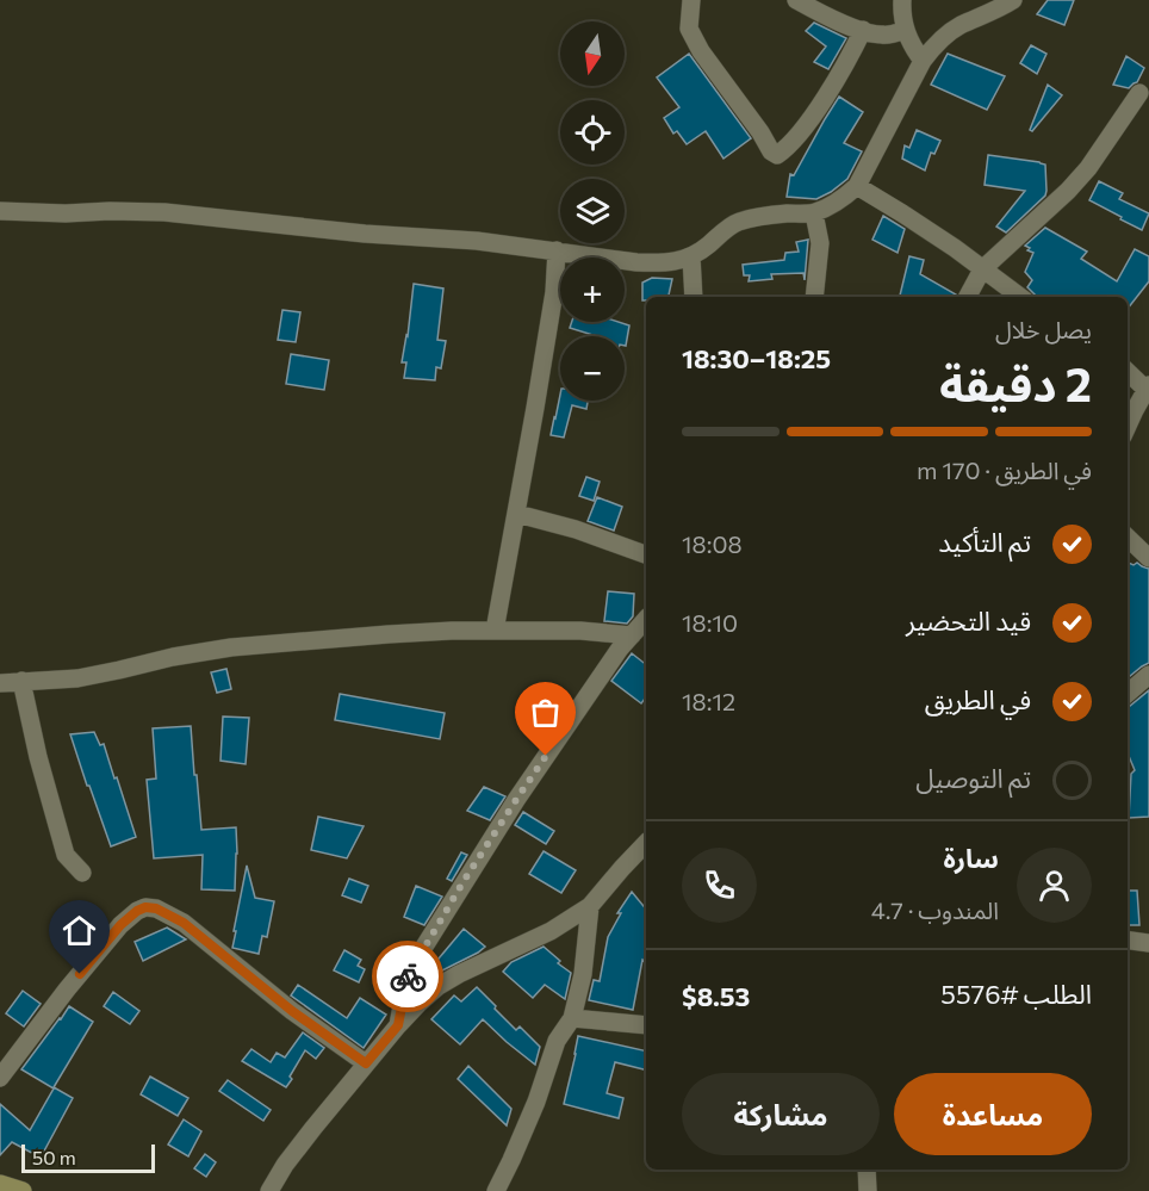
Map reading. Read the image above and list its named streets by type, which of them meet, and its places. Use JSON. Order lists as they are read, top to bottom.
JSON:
{
  "scale_bar": "50 m",
  "north": "bottom",
  "page": {
    "map_buttons": ["+", "−"],
    "heading": ["2 دقيقة", "يصل خلال", "18:25–18:30"],
    "panel": [
      "سارة",
      "المندوب · 4.7",
      "الطلب #5576",
      "$8.53"
    ],
    "bar": "في الطريق · 170 m",
    "list": [
      ["تم التأكيد", "18:08"],
      ["قيد التحضير", "18:10"],
      ["في الطريق", "18:12"],
      "تم التوصيل"
    ],
    "buttons": ["مساعدة", "مشاركة"],
    "scale": "50 m"
  }
}
